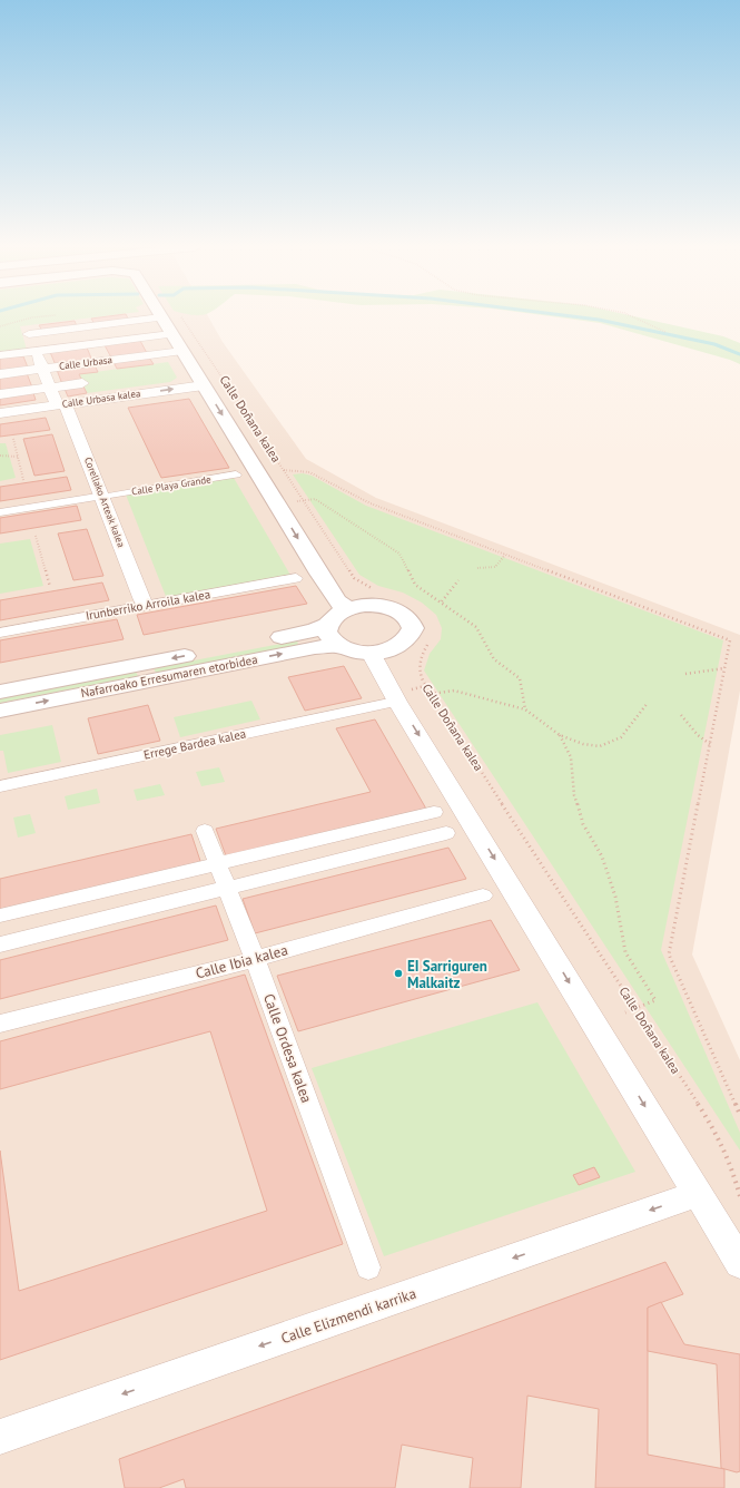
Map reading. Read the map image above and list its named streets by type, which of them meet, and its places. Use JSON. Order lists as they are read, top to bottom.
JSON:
{
  "streets": {
    "street": [
      "Calle Urbasa",
      "Calle Urbasa kalea",
      "Calle Doñana kalea",
      "Calle Playa Grande",
      "Corellako Arteak kalea",
      "Irunberriko Arroila kalea",
      "Nafarroako Erresumaren etorbidea",
      "Errege Bardea kalea",
      "Calle Ibia kalea",
      "Calle Ordesa kalea",
      "Calle Elizmendi karrika"
    ]
  },
  "crossings": [
    ["Calle Urbasa", "Calle Urbasa kalea"],
    ["Calle Urbasa", "Calle Doñana kalea"],
    ["Calle Urbasa", "Corellako Arteak kalea"],
    ["Calle Urbasa kalea", "Calle Doñana kalea"],
    ["Calle Urbasa kalea", "Corellako Arteak kalea"],
    ["Calle Doñana kalea", "Nafarroako Erresumaren etorbidea"],
    ["Calle Ibia kalea", "Calle Ordesa kalea"]
  ],
  "one_way": ["Calle Urbasa kalea", "Calle Elizmendi karrika"],
  "places": ["EI Sarriguren Malkaitz"]
}
